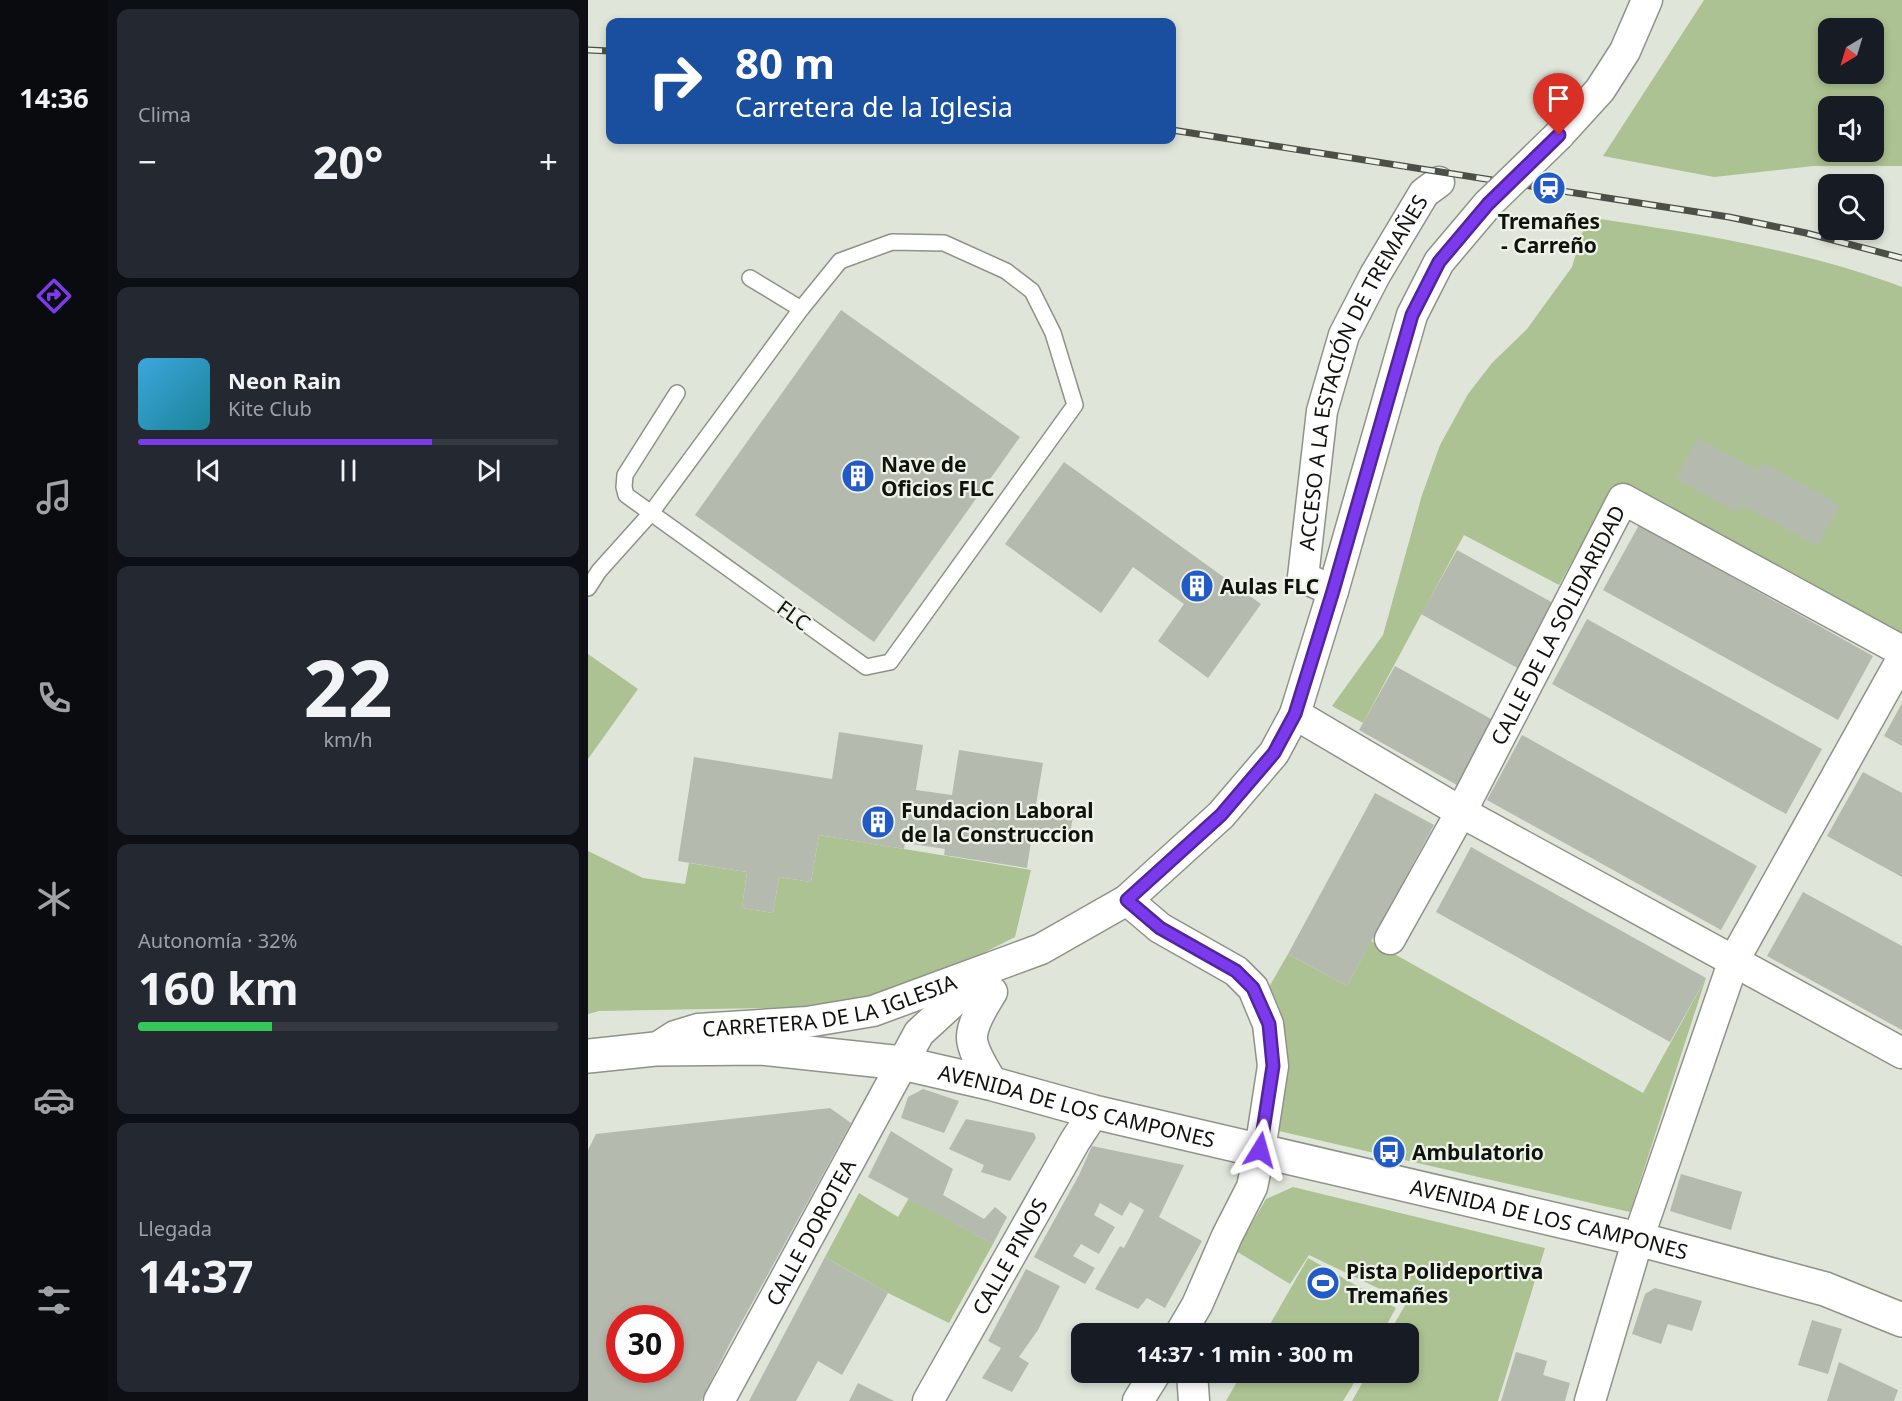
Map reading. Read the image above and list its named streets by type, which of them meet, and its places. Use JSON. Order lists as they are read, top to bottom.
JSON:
{
  "streets": {
    "street": [
      "ACCESO A LA ESTACIÓN DE TREMAÑES",
      "CALLE DE LA SOLIDARIDAD",
      "CARRETERA DE LA IGLESIA",
      "AVENIDA DE LOS CAMPONES",
      "CALLE DOROTEA",
      "CALLE PINOS"
    ],
    "lane": ["FLC"]
  },
  "crossings": [
    ["ACCESO A LA ESTACIÓN DE TREMAÑES", "CARRETERA DE LA IGLESIA"],
    ["CARRETERA DE LA IGLESIA", "AVENIDA DE LOS CAMPONES"],
    ["CARRETERA DE LA IGLESIA", "CALLE DOROTEA"],
    ["AVENIDA DE LOS CAMPONES", "CALLE DOROTEA"],
    ["AVENIDA DE LOS CAMPONES", "CALLE PINOS"]
  ],
  "places": {
    "station": ["Tremañes - Carreño"],
    "building": ["Nave de Oficios FLC", "Aulas FLC", "Fundacion Laboral de la Construccion"],
    "bus stop": ["Ambulatorio"],
    "sports": ["Pista Polideportiva Tremañes"]
  },
  "north": "bottom left",
  "page": {
    "tabs": "14:36",
    "tile": [
      "Clima",
      ["22", "km/h"],
      ["Autonomía · 32%", "160 km"],
      ["Llegada", "14:37"]
    ],
    "turn": ["80 m", "Carretera de la Iglesia"],
    "heat": ["−", "20°", "+"],
    "song": ["Neon Rain", "Kite Club"],
    "limit": "30",
    "trip": "14:37 · 1 min · 300 m"
  }
}
